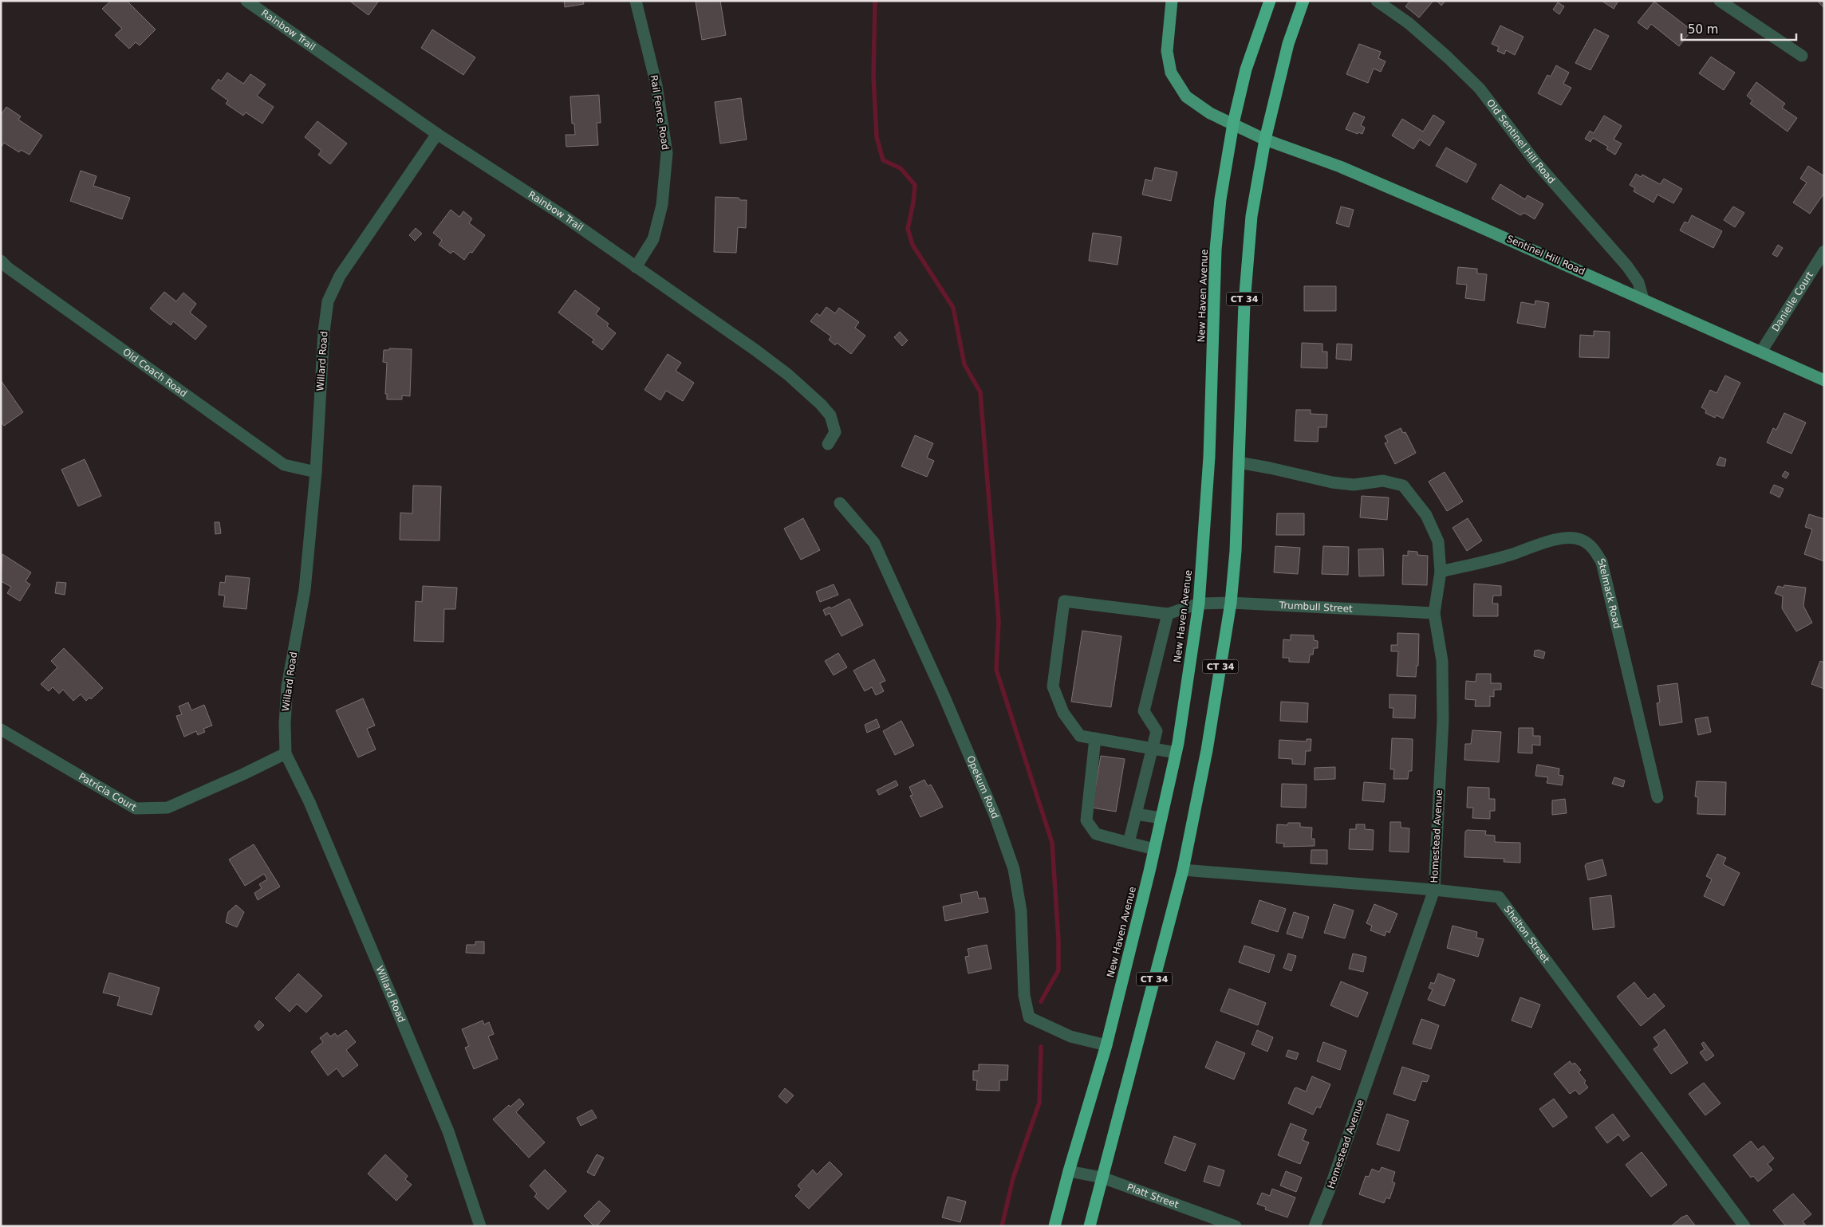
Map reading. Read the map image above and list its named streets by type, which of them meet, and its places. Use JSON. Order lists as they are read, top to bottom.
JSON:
{
  "streets": {
    "highway": ["New Haven Avenue", "CT 34"],
    "main road": ["Sentinel Hill Road"],
    "street": [
      "Rainbow Trail",
      "Rail Fence Road",
      "Old Sentinel Hill Road",
      "Danielle Court",
      "Willard Road",
      "Old Coach Road",
      "Stelmack Road",
      "Trumbull Street",
      "Opekum Road",
      "Patricia Court",
      "Homestead Avenue",
      "Shelton Street",
      "Platt Street"
    ]
  },
  "crossings": [
    ["Rainbow Trail", "Rail Fence Road"],
    ["Rainbow Trail", "Willard Road"],
    ["Old Sentinel Hill Road", "Sentinel Hill Road"],
    ["Sentinel Hill Road", "New Haven Avenue"],
    ["Sentinel Hill Road", "CT 34"],
    ["Sentinel Hill Road", "Danielle Court"],
    ["New Haven Avenue", "Trumbull Street"],
    ["New Haven Avenue", "Opekum Road"],
    ["New Haven Avenue", "Platt Street"],
    ["CT 34", "Trumbull Street"],
    ["CT 34", "Homestead Avenue"],
    ["CT 34", "Shelton Street"],
    ["CT 34", "Platt Street"],
    ["Willard Road", "Old Coach Road"],
    ["Willard Road", "Patricia Court"],
    ["Stelmack Road", "Homestead Avenue"],
    ["Trumbull Street", "Homestead Avenue"],
    ["Homestead Avenue", "Shelton Street"]
  ],
  "scale_bar": "50 m"
}
